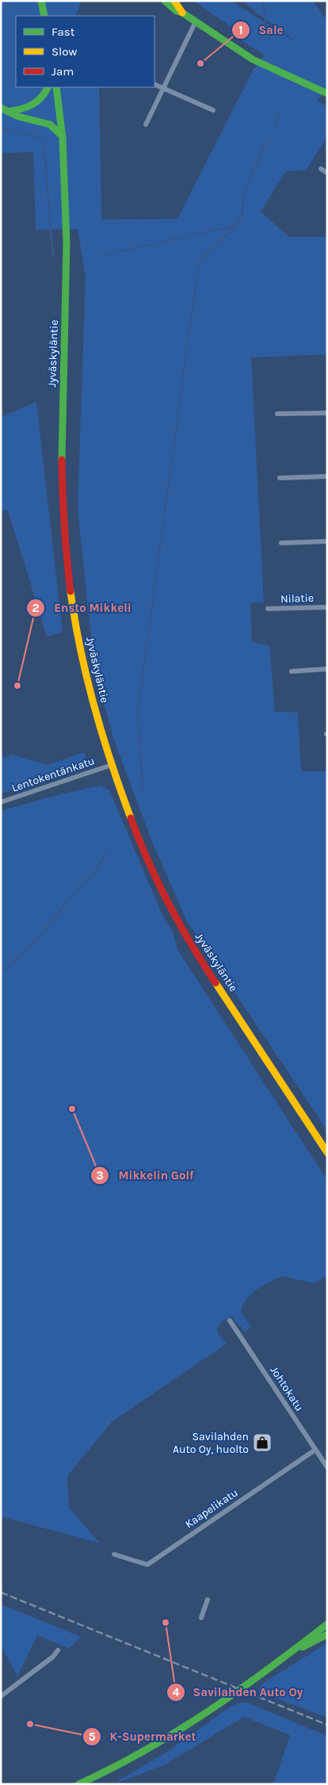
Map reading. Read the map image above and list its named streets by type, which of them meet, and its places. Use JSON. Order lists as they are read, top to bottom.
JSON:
{
  "streets": {
    "main road": ["Jyväskyläntie"],
    "street": [
      "Nilatie",
      "Lentokentänkatu",
      "Johtokatu",
      "Kaapelikatu"
    ]
  },
  "crossings": [
    ["Jyväskyläntie", "Lentokentänkatu"],
    ["Johtokatu", "Kaapelikatu"]
  ],
  "places": {
    "other": [
      "Sale",
      "Ensto Mikkeli",
      "Mikkelin Golf",
      "Savilahden Auto Oy",
      "K-Supermarket"
    ],
    "shop": ["Savilahden Auto Oy, huolto"]
  },
  "legend": ["Fast", "Slow", "Jam"]
}
